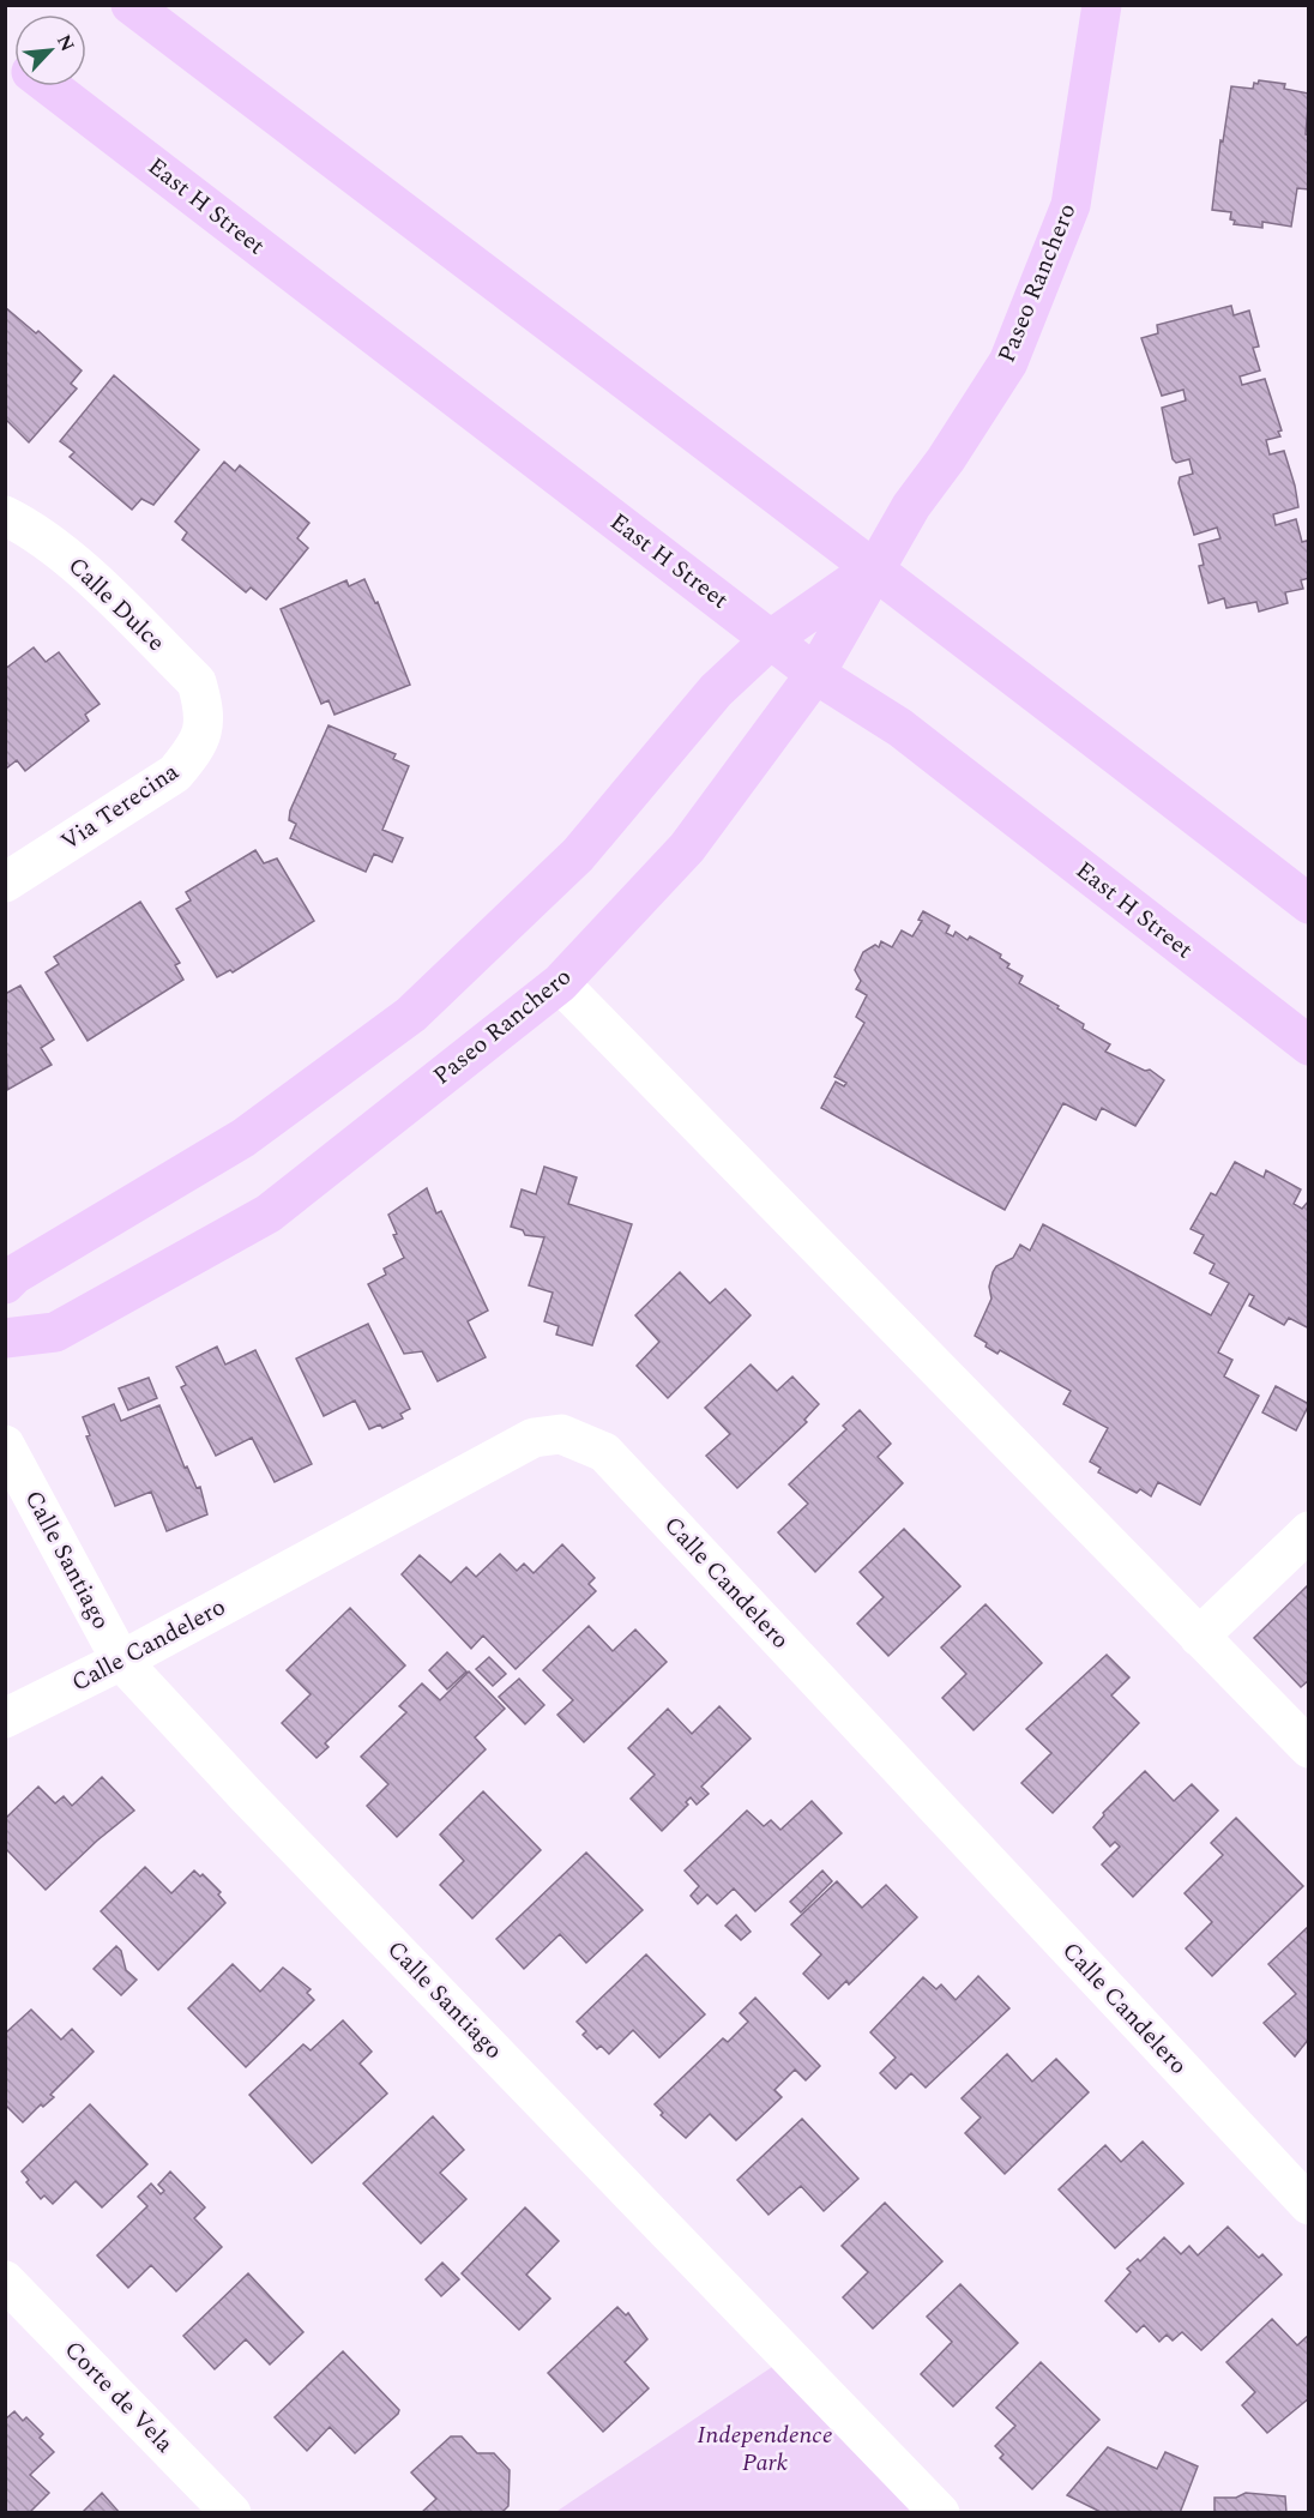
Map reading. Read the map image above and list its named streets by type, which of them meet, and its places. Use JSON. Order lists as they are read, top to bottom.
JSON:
{
  "streets": {
    "main road": ["East H Street", "Paseo Ranchero"],
    "street": [
      "Calle Dulce",
      "Via Terecina",
      "Calle Santiago",
      "Calle Candelero",
      "Corte de Vela"
    ]
  },
  "crossings": [
    ["East H Street", "Paseo Ranchero"],
    ["Calle Dulce", "Via Terecina"],
    ["Calle Santiago", "Calle Candelero"]
  ],
  "parks": ["Independence Park"],
  "north": "top right"
}
